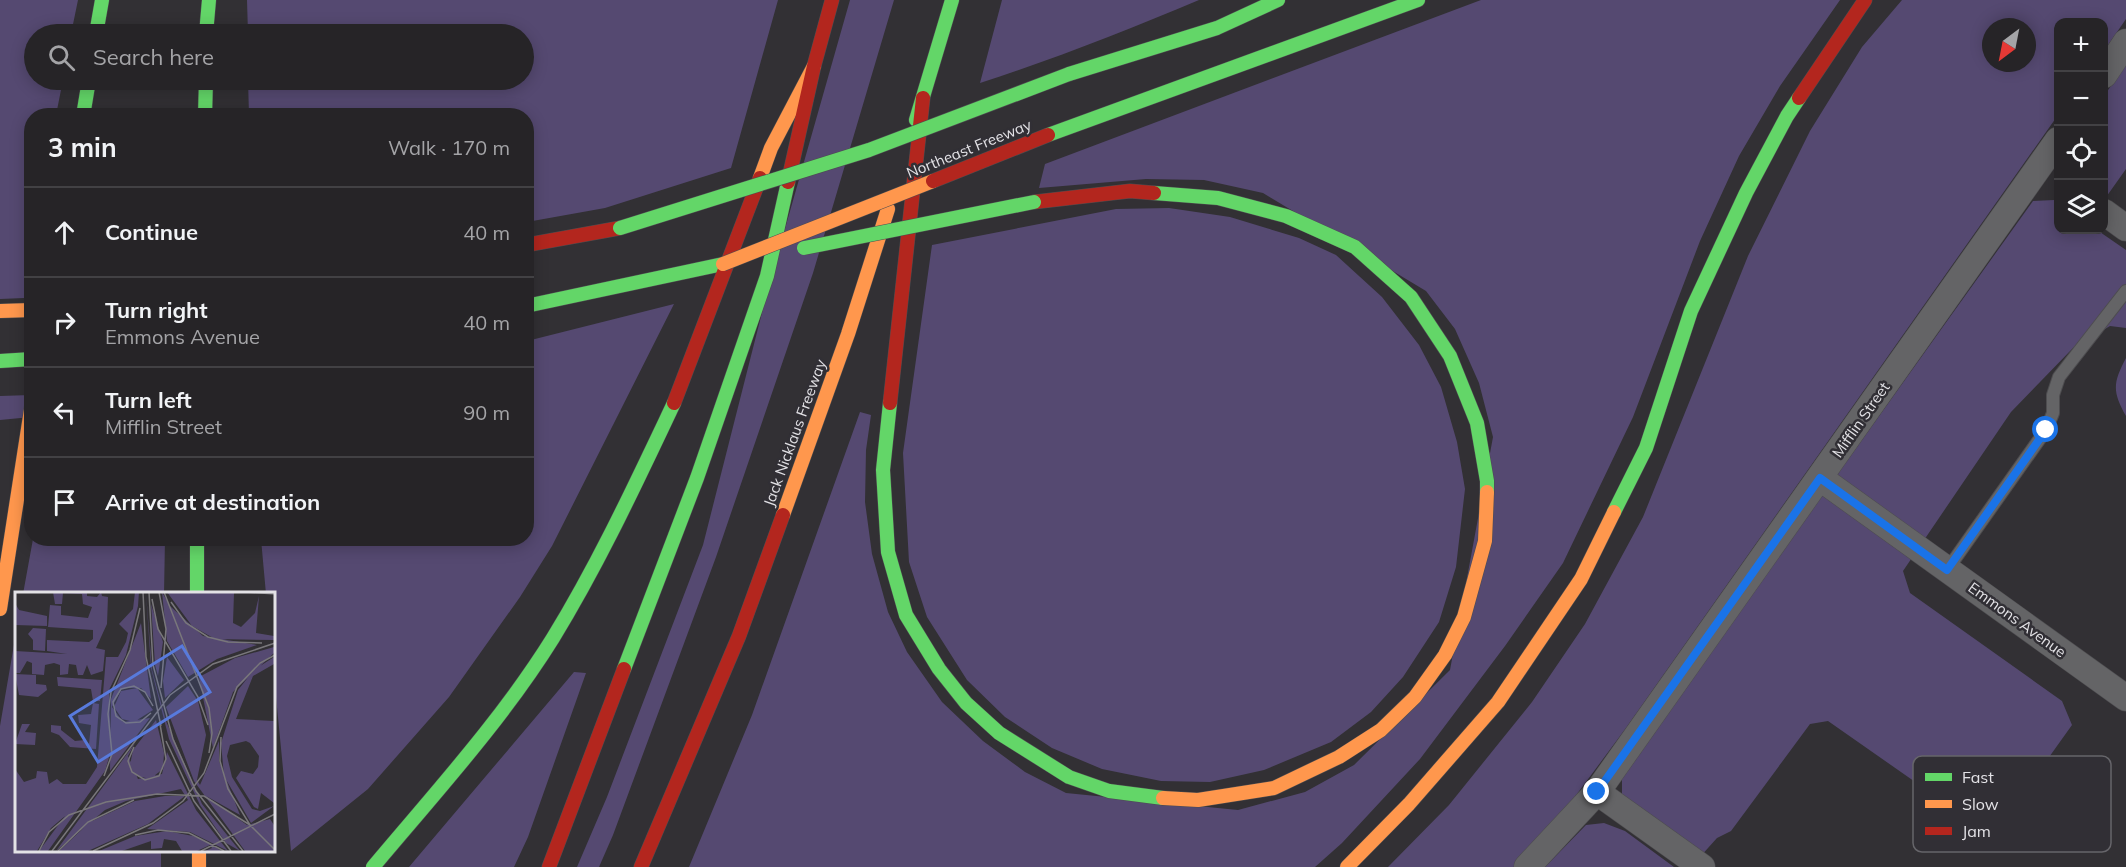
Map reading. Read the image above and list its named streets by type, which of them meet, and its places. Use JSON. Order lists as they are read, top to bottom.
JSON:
{
  "streets": {
    "highway": ["Northeast Freeway", "Jack Nicklaus Freeway"],
    "street": ["Mifflin Street", "Emmons Avenue"]
  },
  "crossings": [
    ["Mifflin Street", "Emmons Avenue"]
  ],
  "legend": ["Fast", "Slow", "Jam"],
  "north": "bottom left",
  "page": {
    "map_buttons": ["+", "−"],
    "search": "Search here",
    "heading": ["3 min", "Walk · 170 m"],
    "list": [
      ["Continue", "40 m"],
      ["Turn right", "Emmons Avenue", "40 m"],
      ["Turn left", "Mifflin Street", "90 m"],
      "Arrive at destination"
    ]
  }
}
